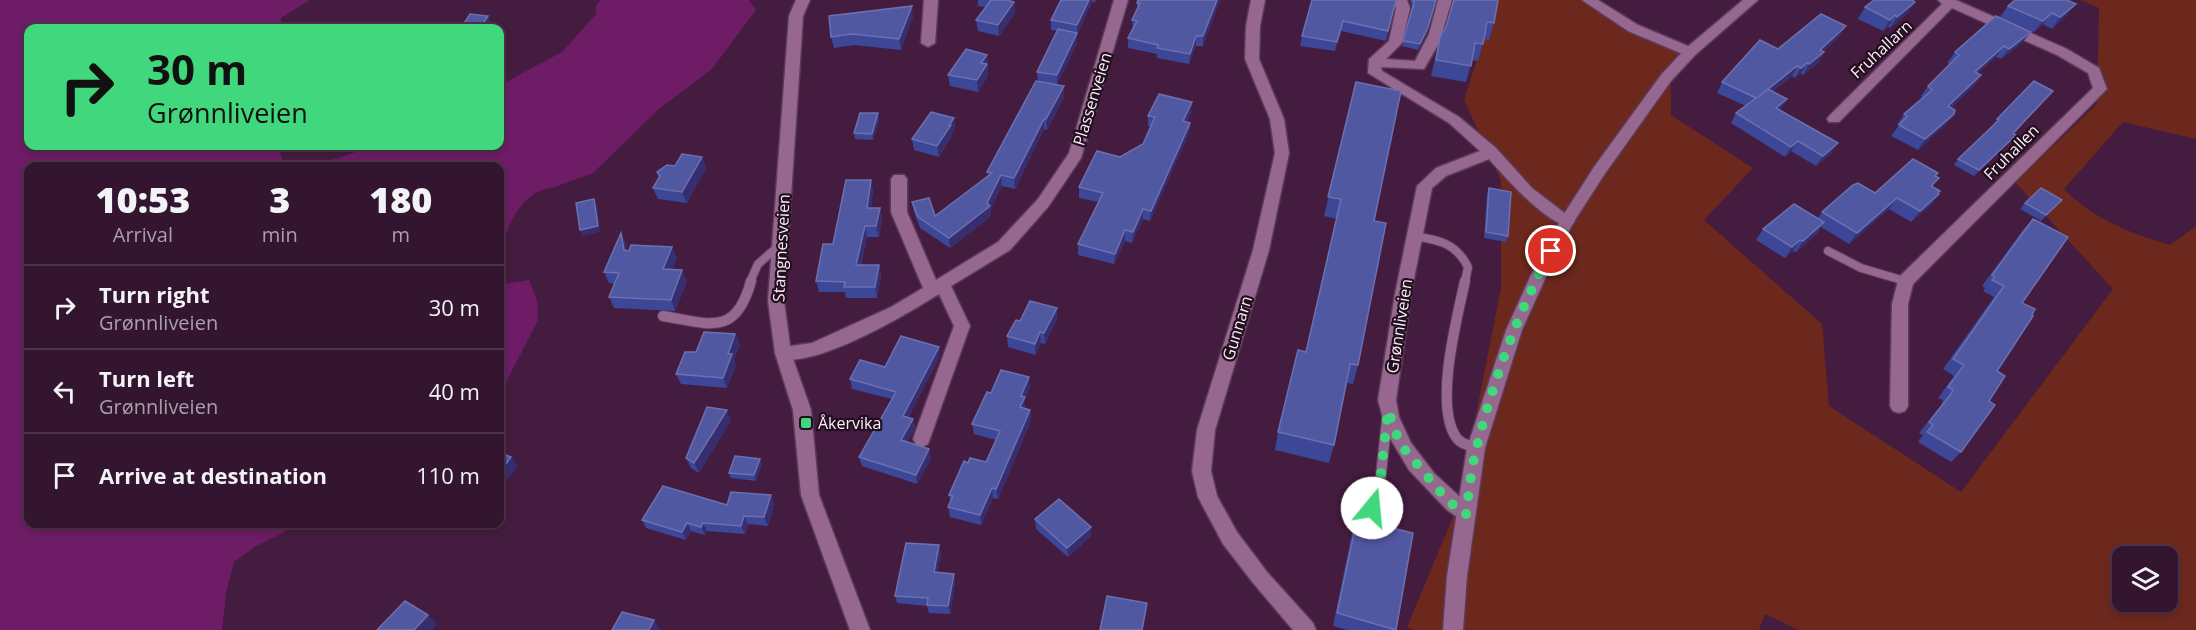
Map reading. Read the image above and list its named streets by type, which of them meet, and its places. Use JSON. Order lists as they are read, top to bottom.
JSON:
{
  "streets": {
    "street": [
      "Fruhallarn",
      "Plassenveien",
      "Fruhallen",
      "Stangnesveien",
      "Grønnliveien",
      "Gunnarn"
    ]
  },
  "crossings": [
    ["Fruhallarn", "Fruhallen"],
    ["Plassenveien", "Stangnesveien"]
  ],
  "places": {
    "transit": ["Åkervika"]
  },
  "page": {
    "turn": ["30 m", "Grønnliveien"],
    "eta": [
      "10:53",
      "Arrival",
      "3",
      "min",
      "180",
      "m"
    ],
    "list": [
      {
        "name": "Turn right",
        "note": "Grønnliveien",
        "value": "30 m"
      },
      {
        "name": "Turn left",
        "note": "Grønnliveien",
        "value": "40 m"
      },
      {
        "name": "Arrive at destination",
        "value": "110 m"
      }
    ]
  }
}
